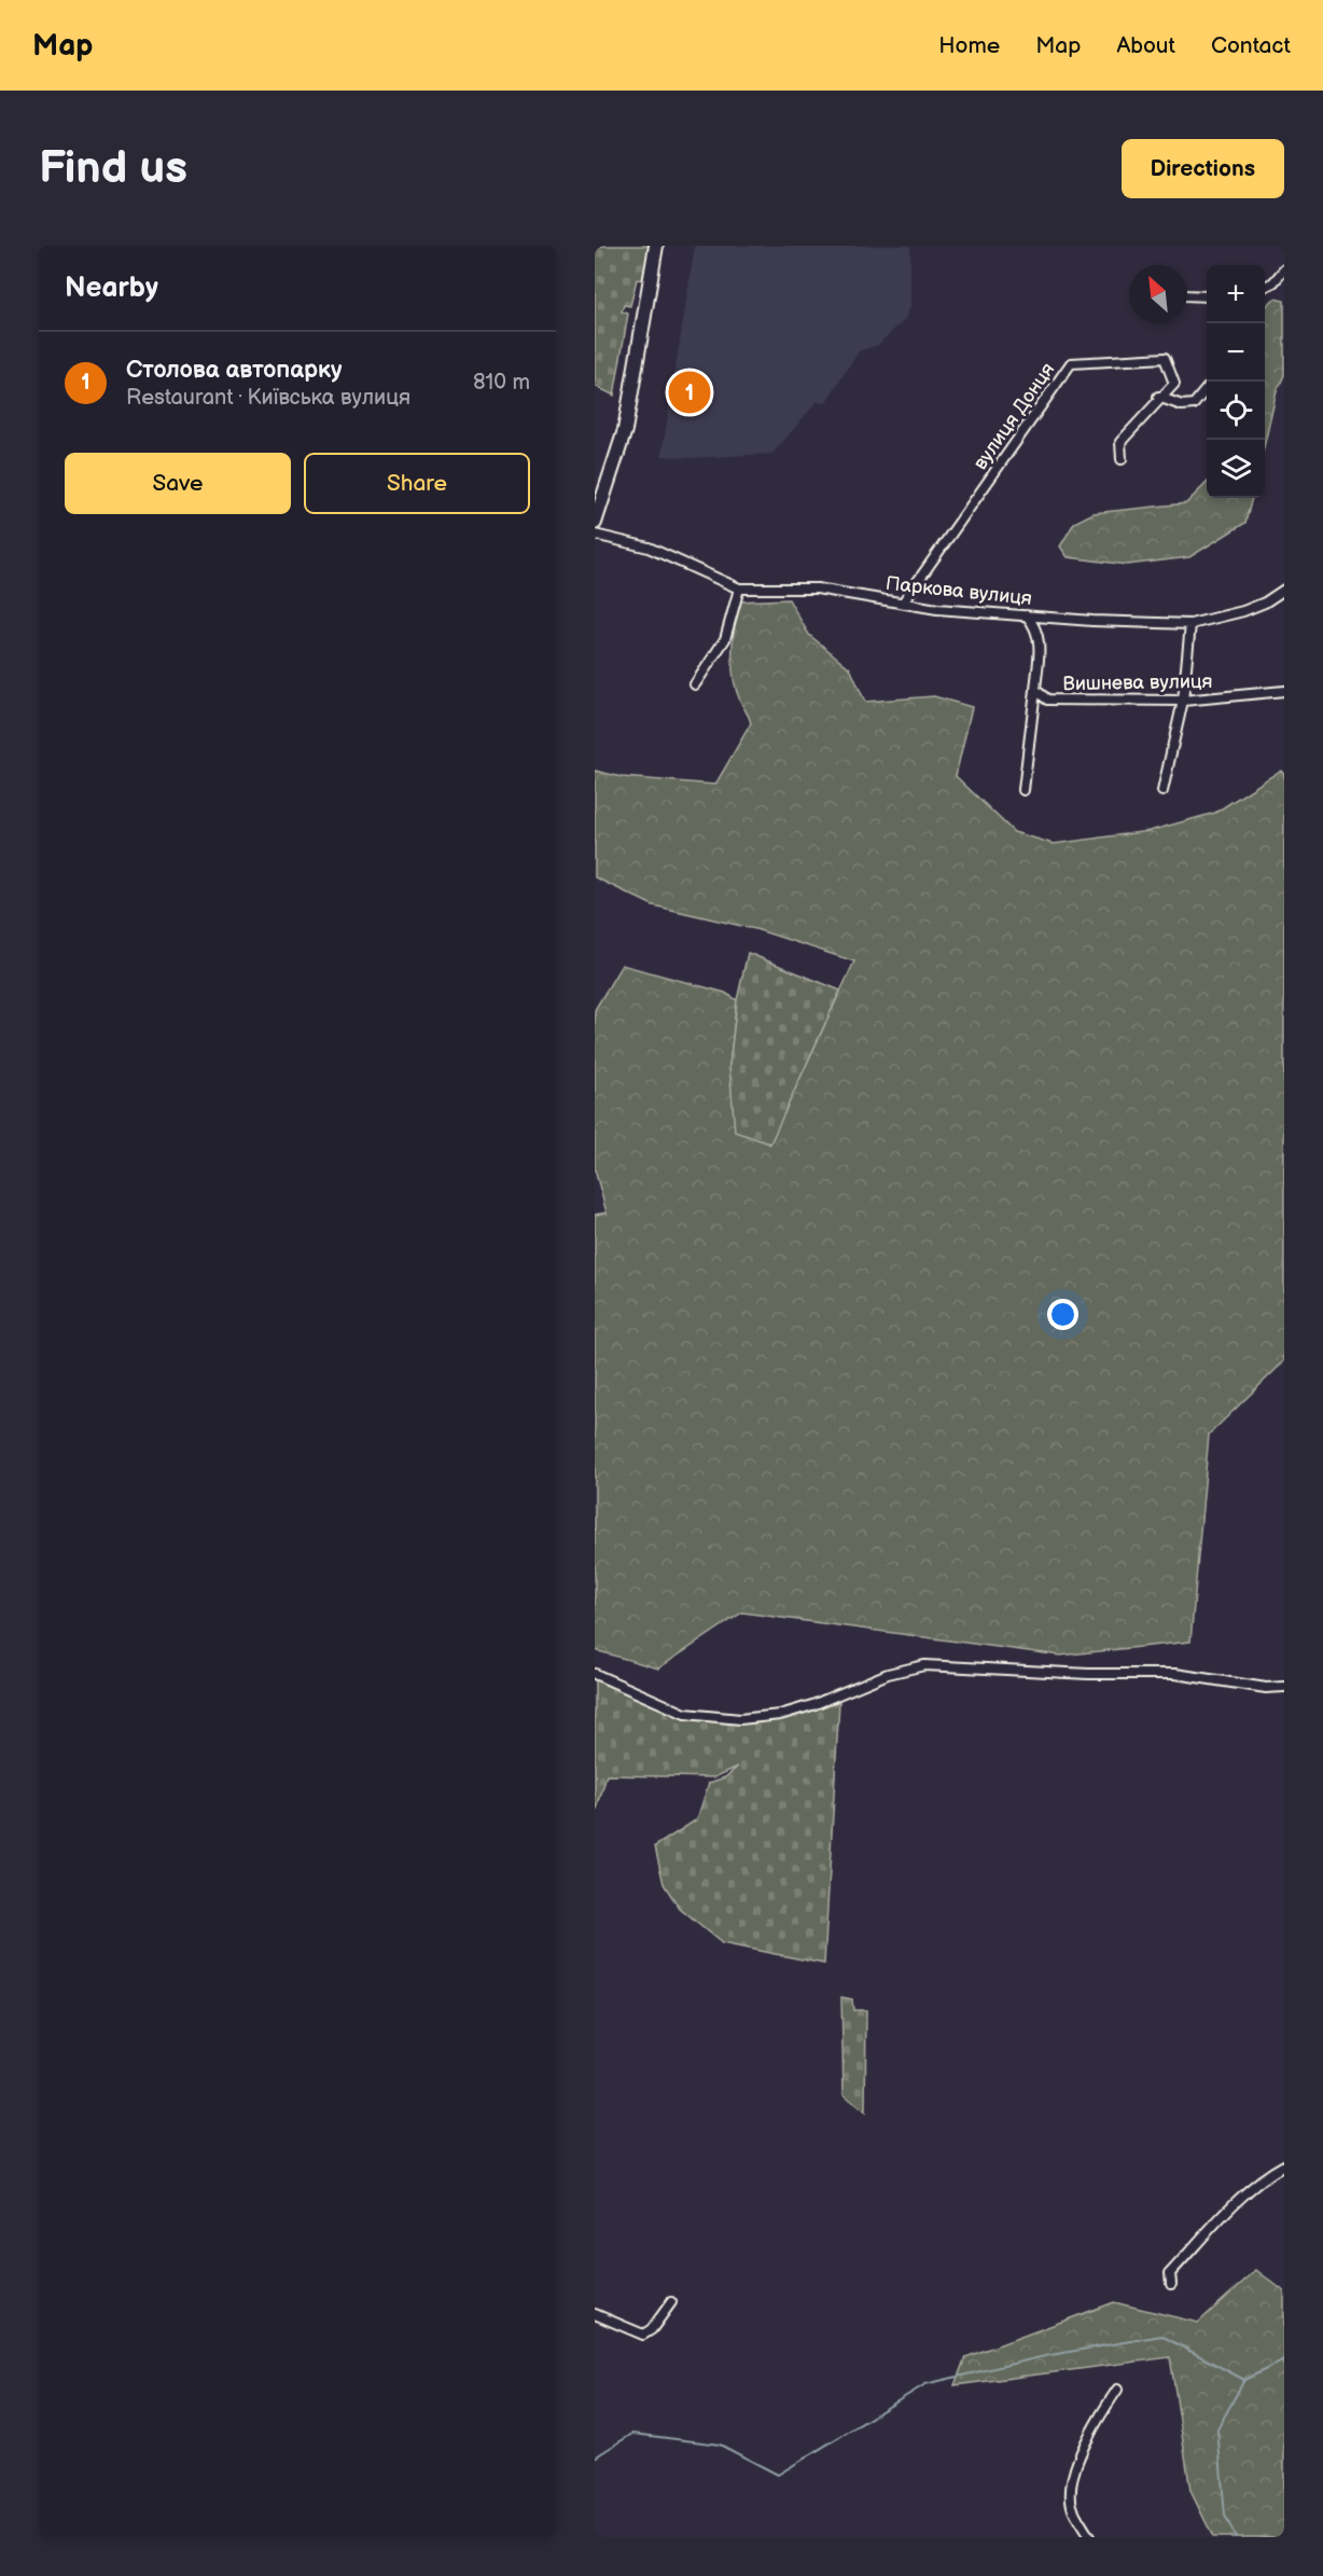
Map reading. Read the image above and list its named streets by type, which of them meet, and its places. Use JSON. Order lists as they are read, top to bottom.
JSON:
{
  "streets": {
    "street": ["вулиця Донця", "Паркова вулиця", "Вишнева вулиця"]
  },
  "crossings": [
    ["вулиця Донця", "Паркова вулиця"],
    ["Паркова вулиця", "Вишнева вулиця"]
  ],
  "north": "top left",
  "page": {
    "header": "Map",
    "nav": [
      "Home",
      "Map",
      "About",
      "Contact"
    ],
    "buttons": [
      "Directions",
      ["Save", "Share"]
    ],
    "title": "Find us",
    "heading": "Nearby",
    "map_buttons": ["+", "−"],
    "list": [
      {
        "mark": "1",
        "name": "Столова автопарку",
        "note": "Restaurant · Київська вулиця",
        "value": "810 m"
      }
    ],
    "pins": "1"
  }
}
